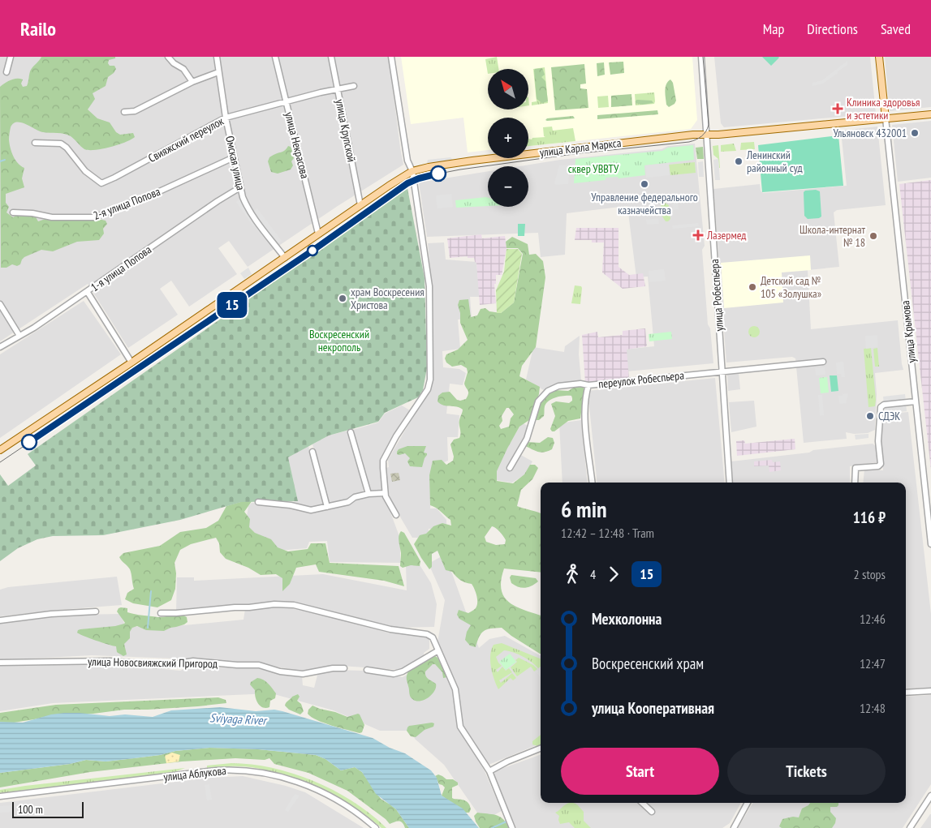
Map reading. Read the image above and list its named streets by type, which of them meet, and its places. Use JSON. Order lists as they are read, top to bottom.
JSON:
{
  "streets": {
    "main road": ["улица Карла Маркса"],
    "street": [
      "улица Крупской",
      "Свияжский переулок",
      "улица Некрасова",
      "Омская улица",
      "2-я улица Попова",
      "1-я улица Попова",
      "улица Робеспьера",
      "улица Крымова",
      "переулок Робеспьера",
      "улица Новосвияжский Пригород",
      "улица Аблукова"
    ]
  },
  "crossings": [
    ["улица Крупской", "Свияжский переулок"],
    ["улица Крупской", "улица Карла Маркса"],
    ["Свияжский переулок", "улица Некрасова"],
    ["Свияжский переулок", "Омская улица"],
    ["улица Некрасова", "улица Карла Маркса"],
    ["улица Карла Маркса", "Омская улица"],
    ["улица Карла Маркса", "улица Робеспьера"],
    ["улица Карла Маркса", "улица Крымова"],
    ["Омская улица", "2-я улица Попова"],
    ["Омская улица", "1-я улица Попова"],
    ["улица Робеспьера", "переулок Робеспьера"]
  ],
  "water": ["Sviyaga River"],
  "parks": ["сквер УВВТУ", "Воскресенский некрополь"],
  "places": {
    "health": ["Клиника здоровья и эстетики", "Лазермед"],
    "other": [
      "Ульяновск 432001",
      "Ленинский районный суд",
      "Управление федерального казначейства",
      "Школа-интернат № 18",
      "Детский сад № 105 «Золушка»",
      "храм Воскресения Христова",
      "СДЭК"
    ]
  },
  "lines": ["tram line 15"],
  "scale_bar": "100 m",
  "north": "top left",
  "page": {
    "header": "Railo",
    "nav": ["Map", "Directions", "Saved"],
    "on_map": "15",
    "map_buttons": ["+", "−"],
    "heading": ["6 min", "12:42 – 12:48 · Tram", "116 ₽"],
    "legs": ["4", "15", "2 stops"],
    "list": [
      {
        "name": "Мехколонна",
        "value": "12:46"
      },
      {
        "name": "Воскресенский храм",
        "value": "12:47"
      },
      {
        "name": "улица Кооперативная",
        "value": "12:48"
      }
    ],
    "buttons": ["Start", "Tickets"],
    "scale": "100 m"
  }
}
